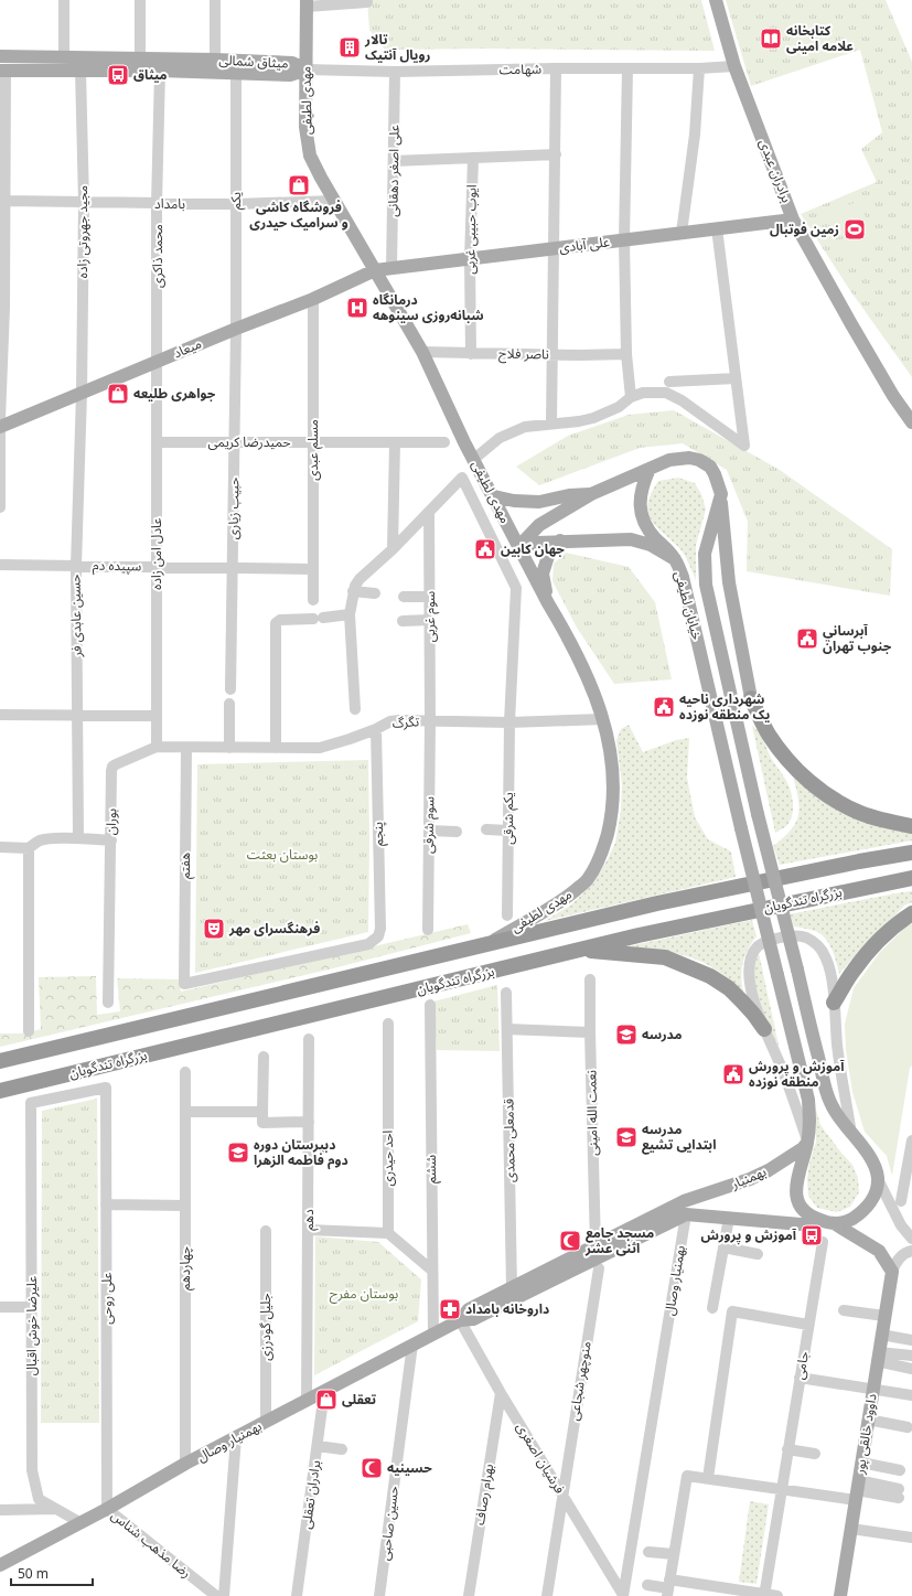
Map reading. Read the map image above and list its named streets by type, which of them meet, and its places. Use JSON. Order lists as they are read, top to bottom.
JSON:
{
  "streets": {
    "highway": ["بزرگراه تندگویان"],
    "main road": [
      "میثاق شمالی",
      "مهدی لطیفی",
      "برادران عبدی",
      "علی آبادی",
      "میعاد",
      "خیابان لطیفی",
      "بهمنیار",
      "بهمنیار وصال",
      "داوود خالقی پور"
    ],
    "street": [
      "شهامت",
      "علی اصغر دهقانی",
      "یکم",
      "بامداد",
      "ایوب حبیبی غربی",
      "مجید جهروتی زاده",
      "محمد ذاکری",
      "ناصر فلاح",
      "حمیدرضا کریمی",
      "مسلم عبدی",
      "حبیب زیاری",
      "عادل امن زاده",
      "سپیده دم",
      "حسین عابدی‌ فر",
      "سوم غربی",
      "تگرگ",
      "یکم شرقی",
      "بوران",
      "سوم شرقی",
      "پنجم",
      "هفتم",
      "نعمت الله امینی",
      "قدمعلی محمدی",
      "احد حیدری",
      "ششم",
      "دهم",
      "چهاردهم",
      "علی روحی",
      "علیرضا خوش اقبال",
      "جلیل گودرزی",
      "جامی",
      "منوچهر شجاعی",
      "فرشیان اصغری",
      "برادران تعقلی",
      "بهرام رصاف",
      "حسین صاحبی",
      "رضا مذهب شناس"
    ]
  },
  "crossings": [
    ["میثاق شمالی", "شهامت"],
    ["میثاق شمالی", "مهدی لطیفی"],
    ["میثاق شمالی", "یکم"],
    ["میثاق شمالی", "مجید جهروتی زاده"],
    ["میثاق شمالی", "محمد ذاکری"],
    ["شهامت", "مهدی لطیفی"],
    ["شهامت", "علی اصغر دهقانی"],
    ["شهامت", "برادران عبدی"],
    ["مهدی لطیفی", "بامداد"],
    ["مهدی لطیفی", "علی آبادی"],
    ["مهدی لطیفی", "میعاد"],
    ["مهدی لطیفی", "ناصر فلاح"],
    ["مهدی لطیفی", "تگرگ"],
    ["مهدی لطیفی", "بزرگراه تندگویان"],
    ["علی اصغر دهقانی", "علی آبادی"],
    ["برادران عبدی", "علی آبادی"],
    ["یکم", "بامداد"],
    ["یکم", "میعاد"],
    ["یکم", "حبیب زیاری"],
    ["بامداد", "مجید جهروتی زاده"],
    ["بامداد", "محمد ذاکری"],
    ["ایوب حبیبی غربی", "علی آبادی"],
    ["ایوب حبیبی غربی", "ناصر فلاح"],
    ["مجید جهروتی زاده", "میعاد"],
    ["مجید جهروتی زاده", "حسین عابدی‌ فر"],
    ["علی آبادی", "میعاد"],
    ["محمد ذاکری", "میعاد"],
    ["محمد ذاکری", "عادل امن زاده"],
    ["میعاد", "مسلم عبدی"],
    ["میعاد", "حبیب زیاری"],
    ["میعاد", "عادل امن زاده"],
    ["میعاد", "حسین عابدی‌ فر"],
    ["حمیدرضا کریمی", "مسلم عبدی"],
    ["حمیدرضا کریمی", "حبیب زیاری"],
    ["حمیدرضا کریمی", "عادل امن زاده"],
    ["مسلم عبدی", "سپیده دم"],
    ["حبیب زیاری", "سپیده دم"],
    ["عادل امن زاده", "سپیده دم"],
    ["عادل امن زاده", "بوران"],
    ["سپیده دم", "حسین عابدی‌ فر"],
    ["خیابان لطیفی", "بهمنیار"],
    ["حسین عابدی‌ فر", "بوران"],
    ["سوم غربی", "تگرگ"],
    ["سوم غربی", "سوم شرقی"],
    ["تگرگ", "یکم شرقی"],
    ["تگرگ", "بوران"],
    ["تگرگ", "سوم شرقی"],
    ["تگرگ", "پنجم"],
    ["تگرگ", "هفتم"],
    ["بوران", "هفتم"],
    ["پنجم", "هفتم"],
    ["نعمت الله امینی", "بهمنیار وصال"],
    ["قدمعلی محمدی", "بهمنیار وصال"],
    ["ششم", "بهمنیار وصال"],
    ["بهمنیار", "بهمنیار وصال"],
    ["دهم", "بهمنیار وصال"],
    ["چهاردهم", "بهمنیار وصال"],
    ["بهمنیار وصال", "علی روحی"],
    ["بهمنیار وصال", "علیرضا خوش اقبال"],
    ["بهمنیار وصال", "جلیل گودرزی"],
    ["بهمنیار وصال", "فرشیان اصغری"],
    ["بهمنیار وصال", "برادران تعقلی"],
    ["بهمنیار وصال", "حسین صاحبی"],
    ["بهمنیار وصال", "رضا مذهب شناس"],
    ["علی روحی", "علیرضا خوش اقبال"],
    ["علی روحی", "رضا مذهب شناس"],
    ["منوچهر شجاعی", "فرشیان اصغری"],
    ["فرشیان اصغری", "بهرام رصاف"]
  ],
  "parks": ["بوستان بعثت", "بوستان مفرح"],
  "places": {
    "library": ["کتابخانه علامه امینی"],
    "building": ["تالار رویال آنتیک"],
    "bus stop": ["میثاق", "آموزش و پرورش"],
    "shop": ["فروشگاه کاشی و سرامیک حیدری", "جواهری طلیعه", "تعقلی"],
    "sports": ["زمین فوتبال"],
    "hospital": ["درمانگاه شبانه‌روزی سینوهه"],
    "public building": [
      "جهان کابین",
      "آبرساني جنوب تهران",
      "شهرداری ناحیه یک منطقه نوزده",
      "آموزش و پرورش منطقه نوزده"
    ],
    "theatre": ["فرهنگسرای مهر"],
    "school or university": ["مدرسه", "مدرسه ابتدایی تشیع", "دبیرستان دوره دوم فاطمه الزهرا"],
    "mosque": ["مسجد جامع اثنی عشر", "حسینیه"],
    "pharmacy": ["داروخانه بامداد"]
  },
  "scale_bar": "50 m"
}
